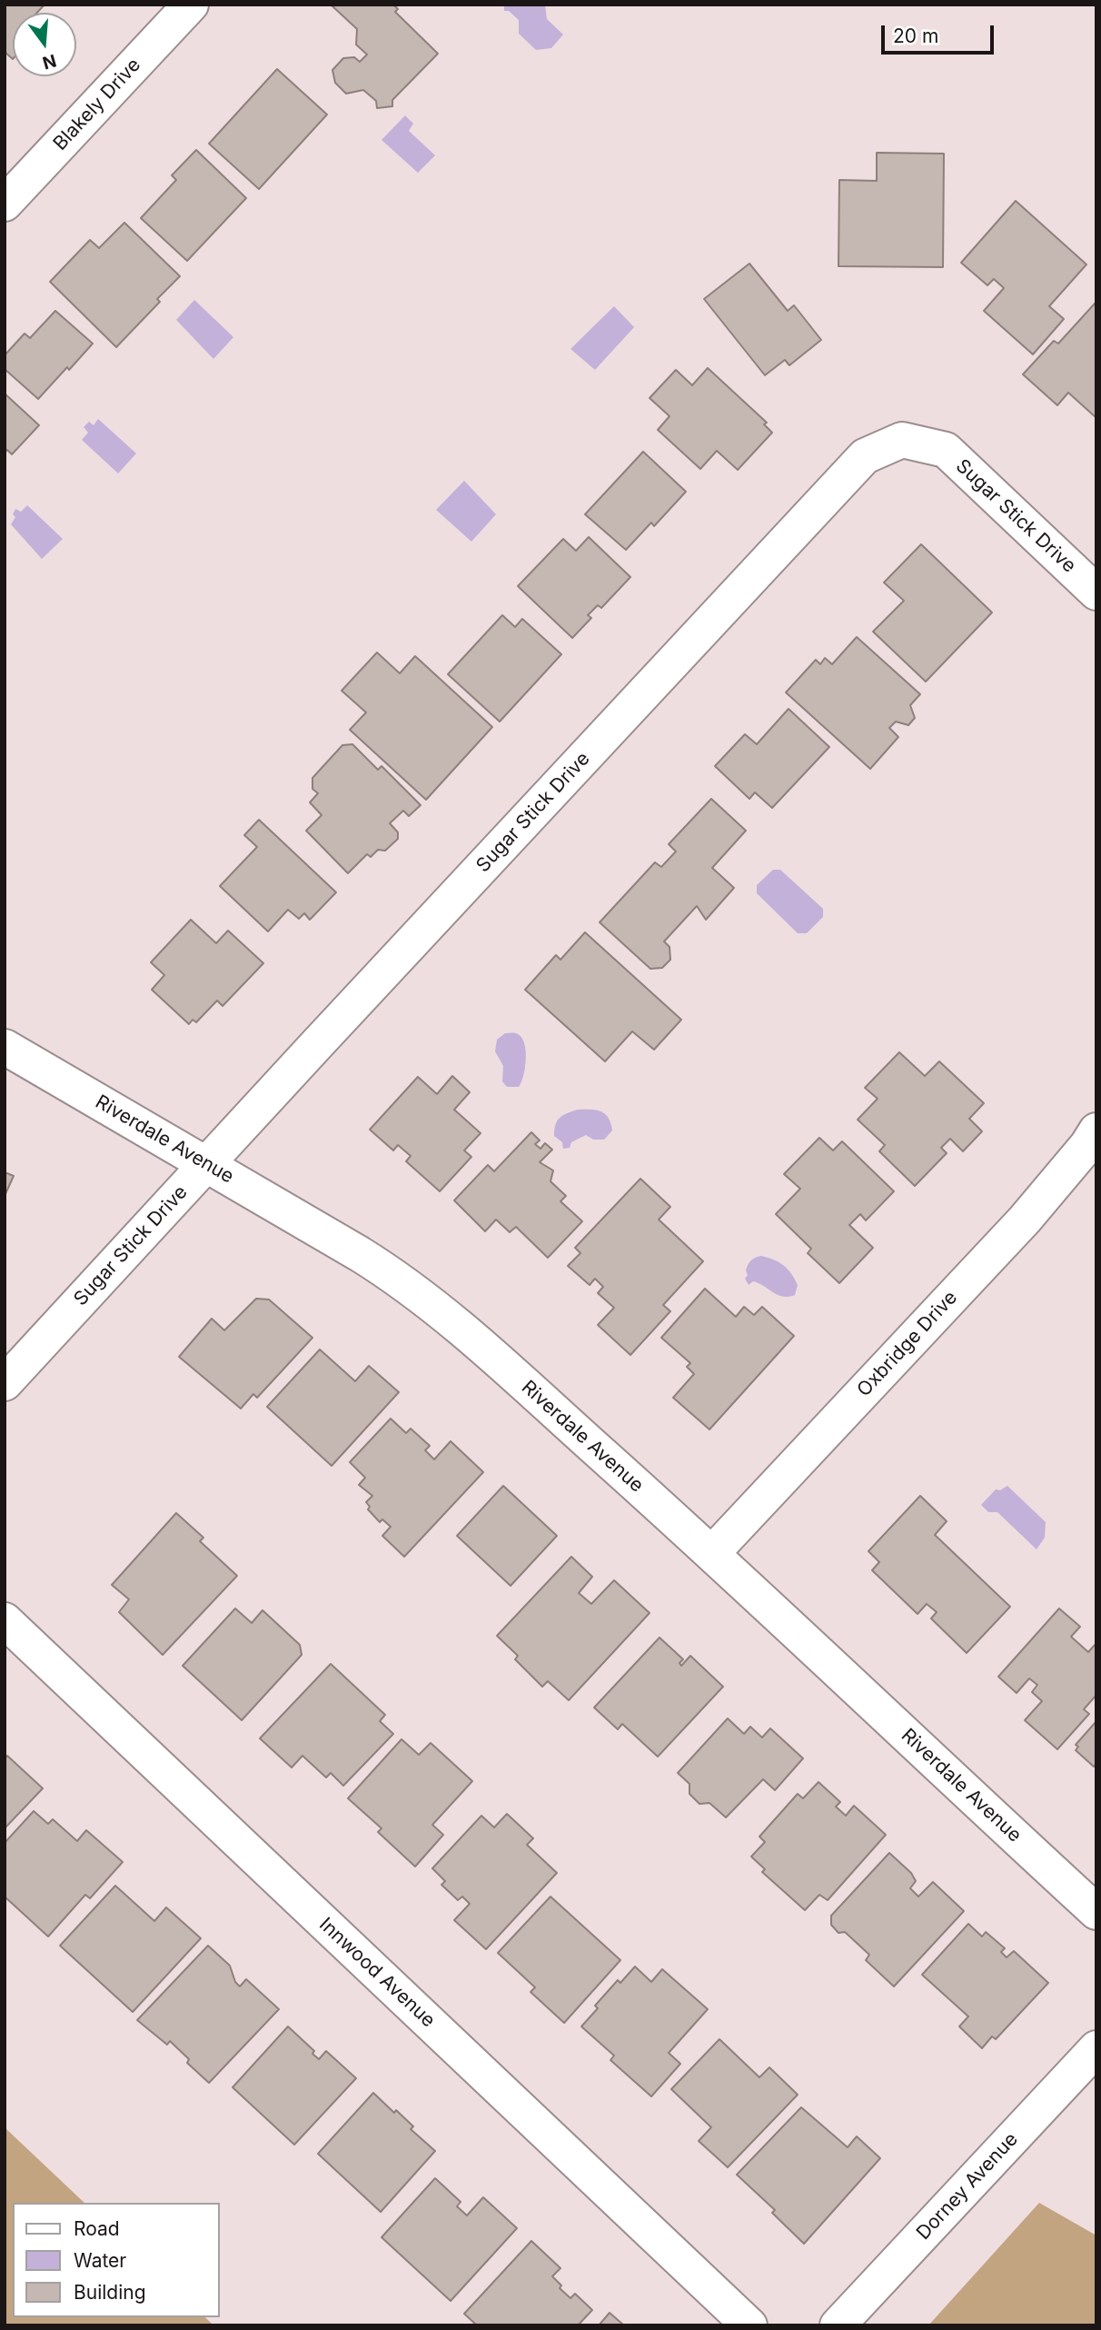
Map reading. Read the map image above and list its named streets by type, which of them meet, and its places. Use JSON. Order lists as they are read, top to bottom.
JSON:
{
  "streets": {
    "street": [
      "Blakely Drive",
      "Sugar Stick Drive",
      "Riverdale Avenue",
      "Oxbridge Drive",
      "Innwood Avenue",
      "Dorney Avenue"
    ]
  },
  "crossings": [
    ["Sugar Stick Drive", "Riverdale Avenue"],
    ["Riverdale Avenue", "Oxbridge Drive"]
  ],
  "legend": ["Road", "Water", "Building"],
  "scale_bar": "20 m",
  "north": "bottom"
}
